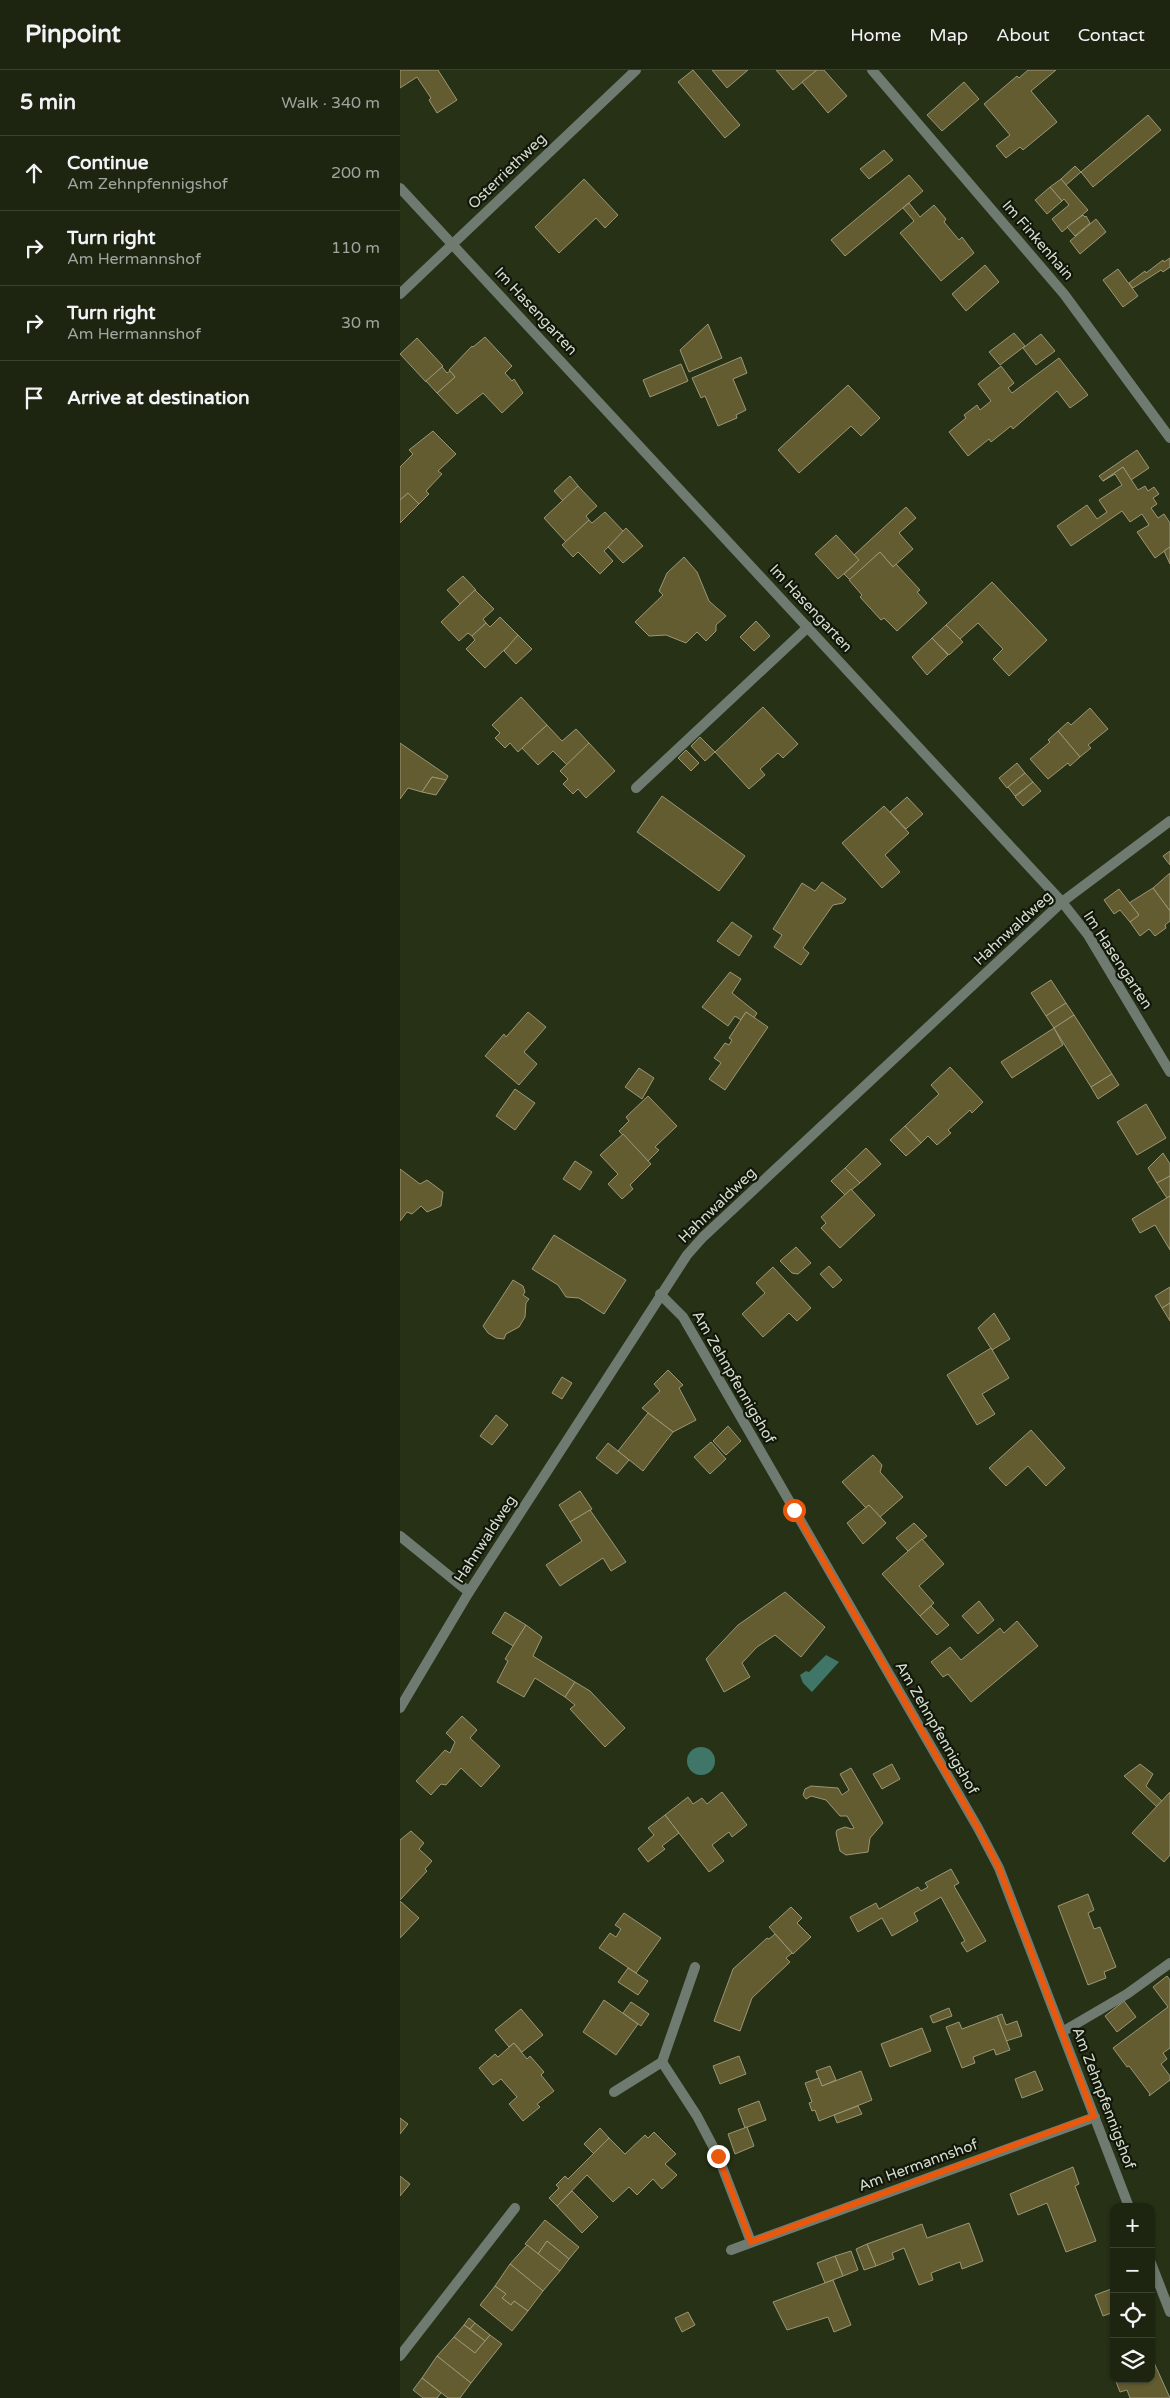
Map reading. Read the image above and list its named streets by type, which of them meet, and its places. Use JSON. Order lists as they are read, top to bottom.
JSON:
{
  "streets": {
    "street": [
      "Osterriethweg",
      "Im Finkenhain",
      "Im Hasengarten",
      "Hahnwaldweg",
      "Am Zehnpfennigshof",
      "Am Hermannshof"
    ]
  },
  "crossings": [
    ["Osterriethweg", "Im Hasengarten"],
    ["Im Hasengarten", "Hahnwaldweg"],
    ["Hahnwaldweg", "Am Zehnpfennigshof"],
    ["Am Zehnpfennigshof", "Am Hermannshof"]
  ],
  "page": {
    "header": "Pinpoint",
    "nav": [
      "Home",
      "Map",
      "About",
      "Contact"
    ],
    "heading": ["5 min", "Walk · 340 m"],
    "list": [
      ["Continue", "Am Zehnpfennigshof", "200 m"],
      ["Turn right", "Am Hermannshof", "110 m"],
      ["Turn right", "Am Hermannshof", "30 m"],
      "Arrive at destination"
    ],
    "map_buttons": ["+", "−"]
  }
}
